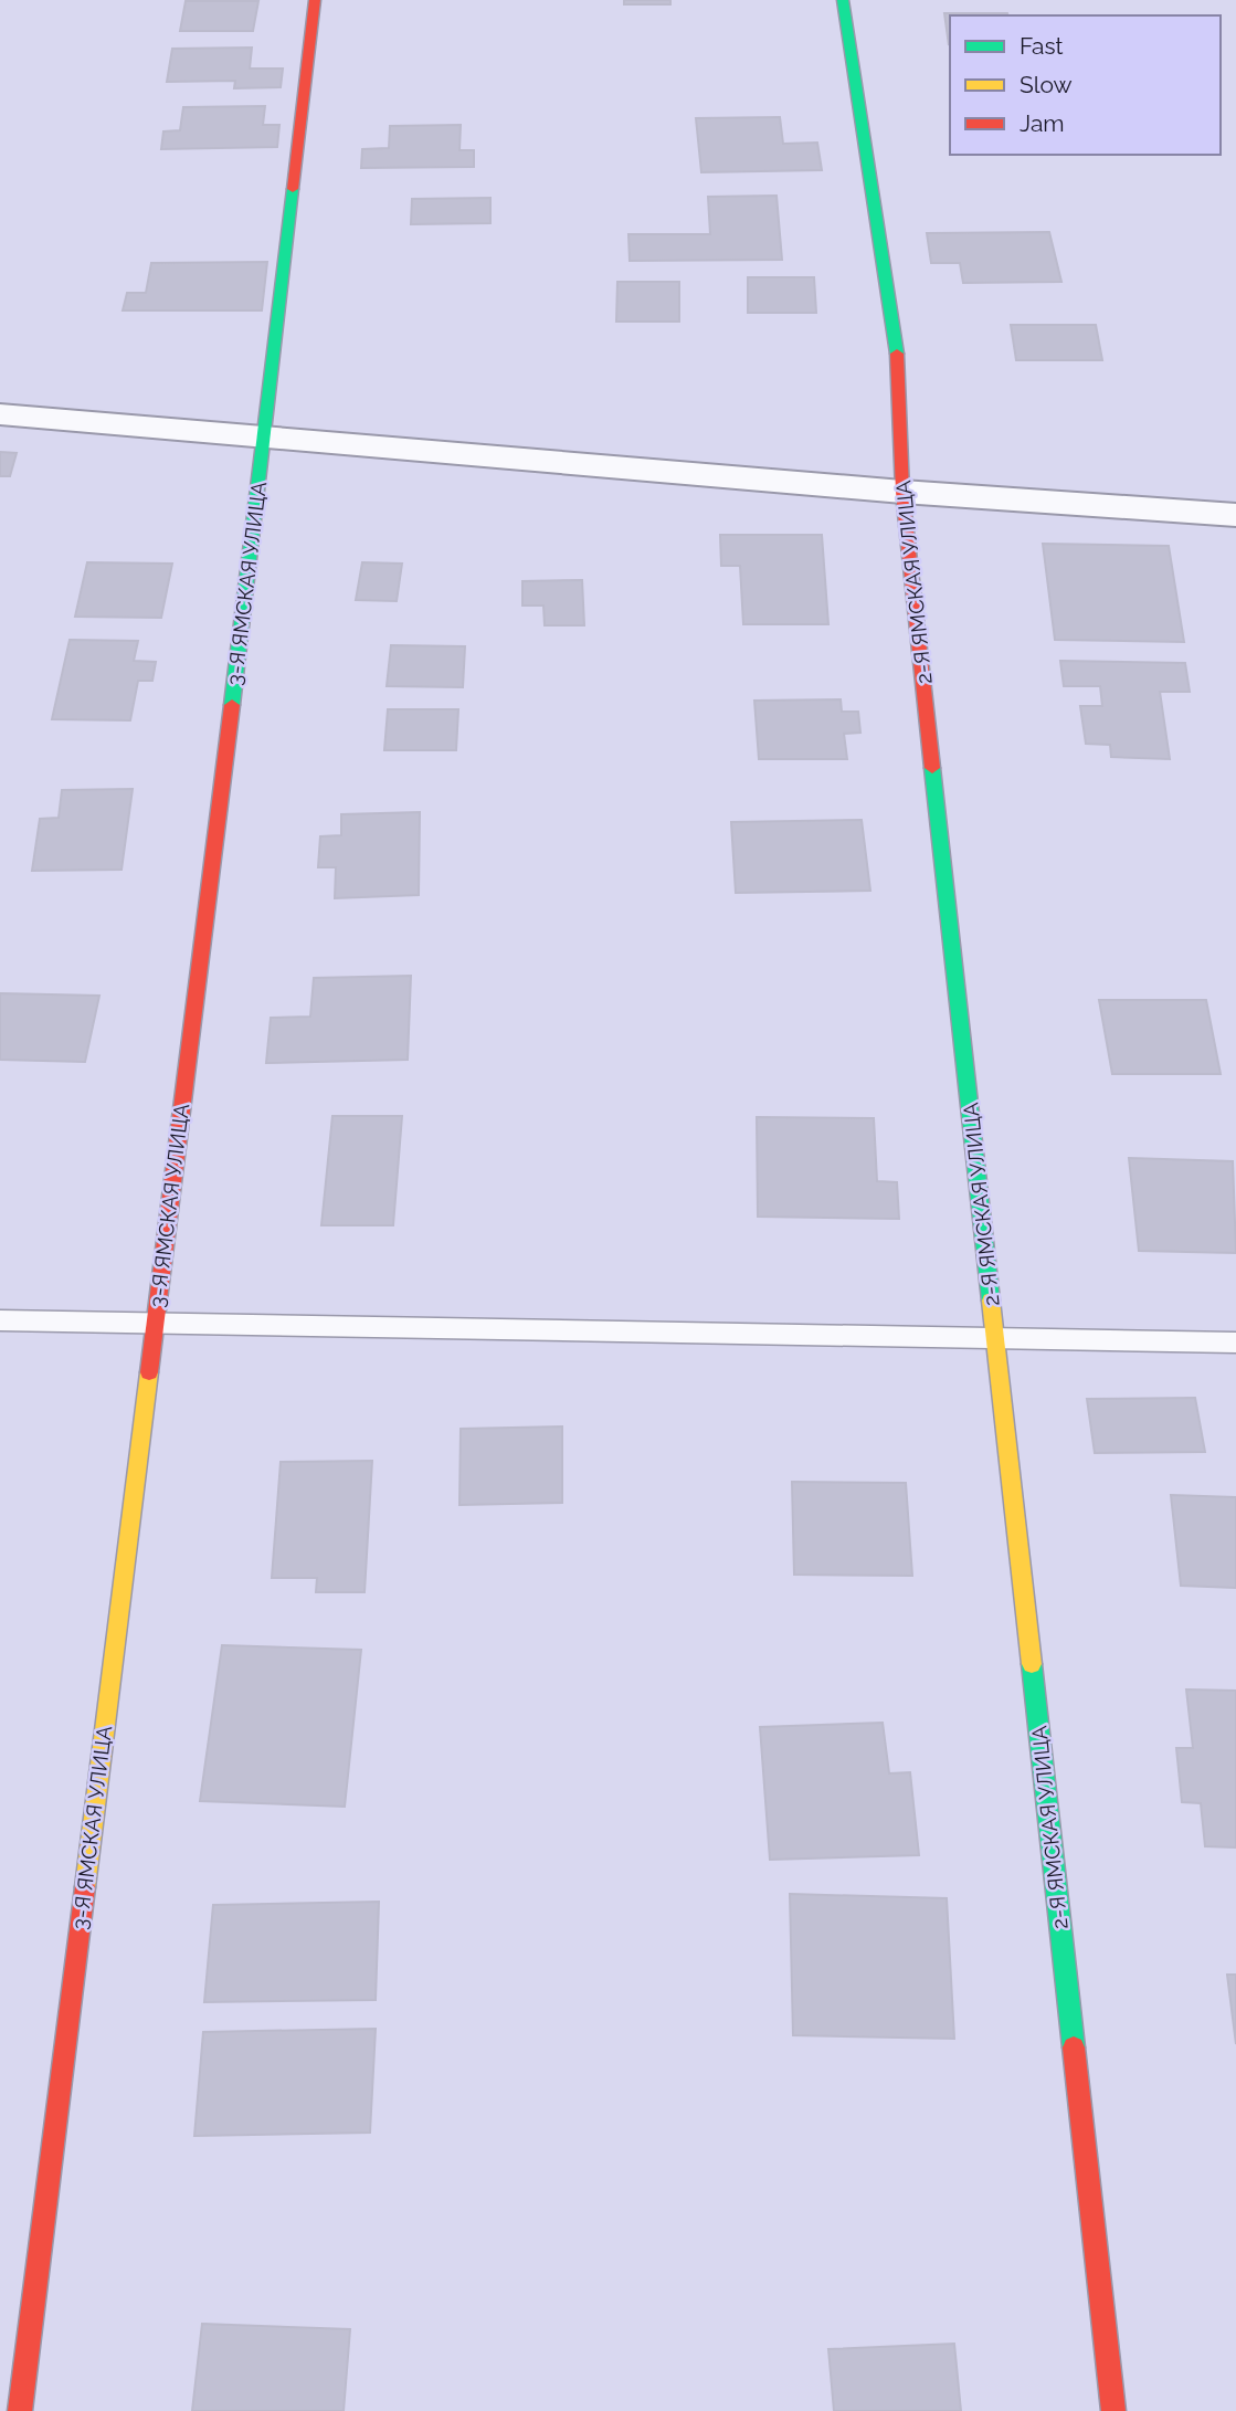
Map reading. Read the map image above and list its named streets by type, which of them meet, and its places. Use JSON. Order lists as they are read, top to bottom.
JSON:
{
  "streets": {
    "street": ["2-Я ЯМСКАЯ УЛИЦА", "3-Я ЯМСКАЯ УЛИЦА"]
  },
  "legend": ["Fast", "Slow", "Jam"]
}
